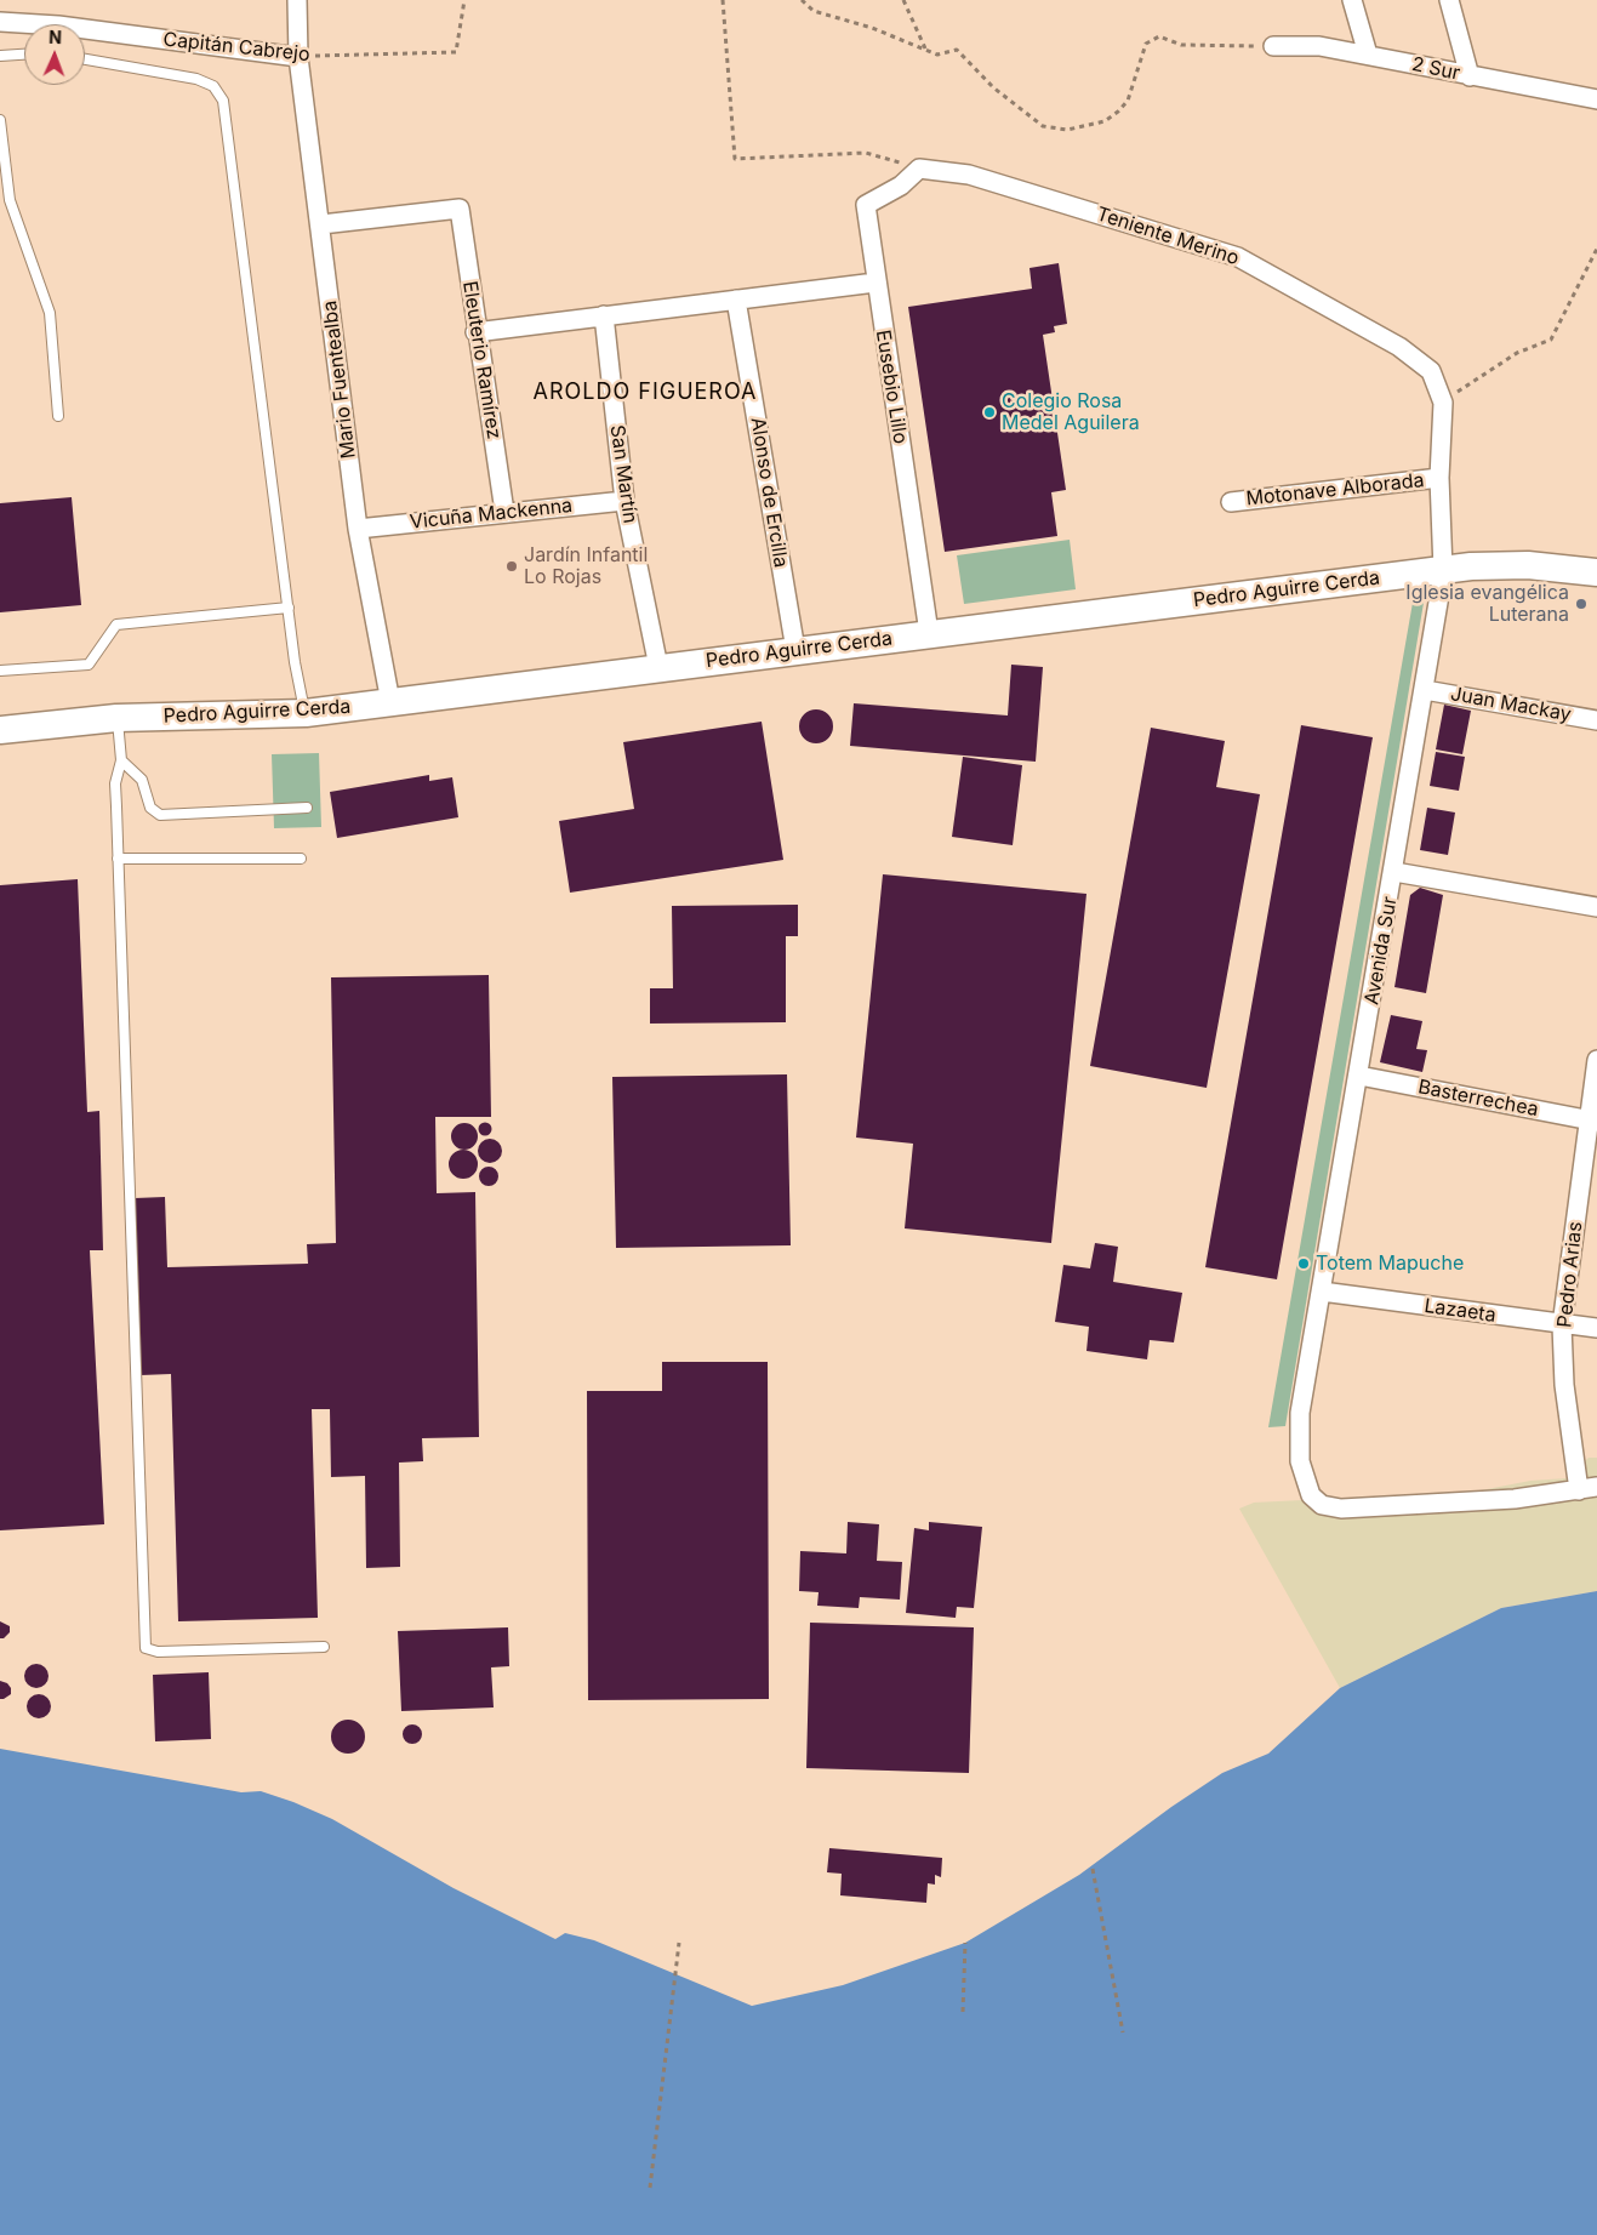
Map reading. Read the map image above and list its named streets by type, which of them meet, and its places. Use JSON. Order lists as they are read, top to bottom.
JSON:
{
  "streets": {
    "street": [
      "Capitán Cabrejo",
      "2 Sur",
      "Teniente Merino",
      "Eleuterio Ramírez",
      "Mario Fuentealba",
      "Eusebio Lillo",
      "San Martín",
      "Motonave Alborada",
      "Alonso de Ercilla",
      "Vicuña Mackenna",
      "Pedro Aguirre Cerda",
      "Juan Mackay",
      "Avenida Sur",
      "Basterrechea",
      "Pedro Arias",
      "Lazaeta"
    ]
  },
  "crossings": [
    ["Capitán Cabrejo", "Mario Fuentealba"],
    ["Teniente Merino", "Eusebio Lillo"],
    ["Teniente Merino", "Avenida Sur"],
    ["Eleuterio Ramírez", "Mario Fuentealba"],
    ["Eleuterio Ramírez", "Vicuña Mackenna"],
    ["Mario Fuentealba", "Vicuña Mackenna"],
    ["Mario Fuentealba", "Pedro Aguirre Cerda"],
    ["Eusebio Lillo", "Pedro Aguirre Cerda"],
    ["San Martín", "Vicuña Mackenna"],
    ["San Martín", "Pedro Aguirre Cerda"],
    ["Motonave Alborada", "Avenida Sur"],
    ["Alonso de Ercilla", "Pedro Aguirre Cerda"],
    ["Pedro Aguirre Cerda", "Avenida Sur"],
    ["Juan Mackay", "Avenida Sur"],
    ["Avenida Sur", "Basterrechea"],
    ["Avenida Sur", "Pedro Arias"],
    ["Avenida Sur", "Lazaeta"],
    ["Basterrechea", "Pedro Arias"],
    ["Pedro Arias", "Lazaeta"]
  ],
  "districts": ["AROLDO FIGUEROA"],
  "places": [
    "Colegio Rosa Medel Aguilera",
    "Jardín Infantil Lo Rojas",
    "Iglesia evangélica Luterana",
    "Totem Mapuche"
  ],
  "north": "top"
}
